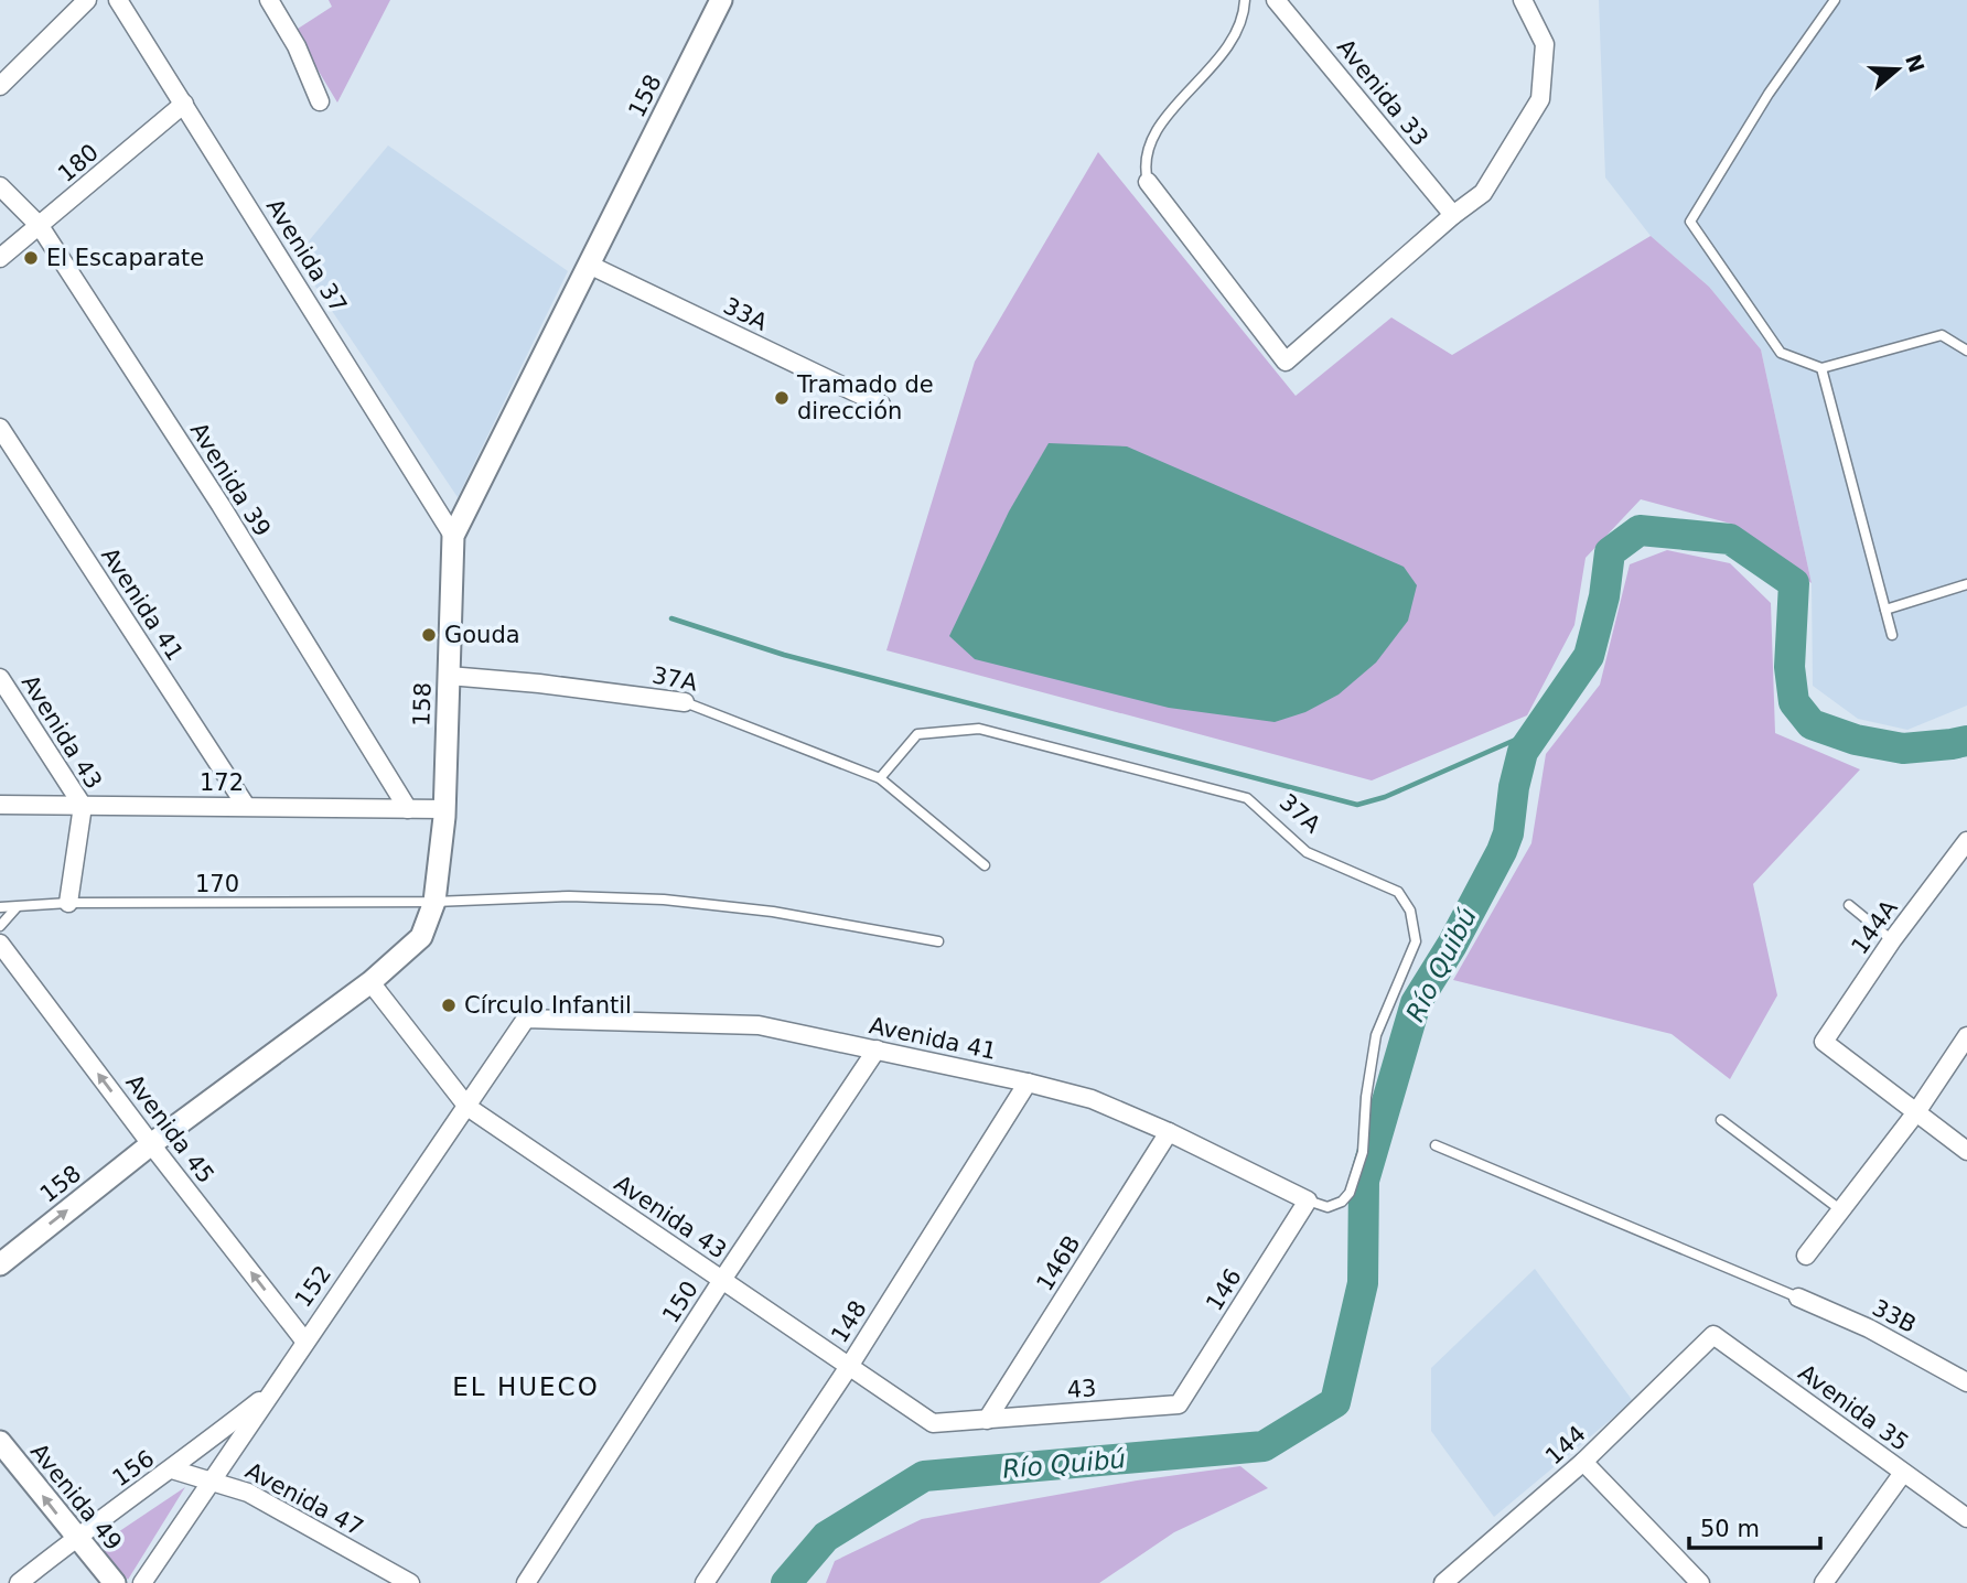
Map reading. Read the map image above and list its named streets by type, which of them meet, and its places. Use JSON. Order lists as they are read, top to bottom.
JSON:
{
  "streets": {
    "street": [
      "Avenida 33",
      "158",
      "180",
      "Avenida 37",
      "33A",
      "Avenida 39",
      "Avenida 41",
      "37A",
      "Avenida 43",
      "172",
      "144A",
      "Avenida 45",
      "146B",
      "152",
      "146",
      "150",
      "33B",
      "148",
      "43",
      "Avenida 35",
      "144",
      "156",
      "Avenida 49",
      "Avenida 47"
    ],
    "lane": ["170"]
  },
  "crossings": [
    ["158", "Avenida 37"],
    ["158", "33A"],
    ["158", "37A"],
    ["158", "Avenida 43"],
    ["158", "172"],
    ["158", "170"],
    ["158", "Avenida 45"],
    ["180", "Avenida 37"],
    ["180", "Avenida 39"],
    ["Avenida 39", "172"],
    ["Avenida 41", "37A"],
    ["Avenida 41", "172"],
    ["Avenida 41", "146B"],
    ["Avenida 41", "152"],
    ["Avenida 41", "146"],
    ["Avenida 41", "150"],
    ["Avenida 41", "148"],
    ["37A", "146"],
    ["Avenida 43", "172"],
    ["Avenida 43", "170"],
    ["Avenida 43", "146B"],
    ["Avenida 43", "152"],
    ["Avenida 43", "150"],
    ["Avenida 43", "148"],
    ["Avenida 43", "43"],
    ["Avenida 45", "152"],
    ["146B", "43"],
    ["152", "156"],
    ["152", "Avenida 47"],
    ["146", "43"],
    ["Avenida 35", "144"],
    ["156", "Avenida 49"],
    ["156", "Avenida 47"]
  ],
  "one_way": ["Avenida 45", "Avenida 49"],
  "districts": ["EL HUECO"],
  "water": ["Río Quibú"],
  "places": [
    "El Escaparate",
    "Tramado de dirección",
    "Gouda",
    "Círculo Infantil"
  ],
  "scale_bar": "50 m",
  "north": "right"
}
